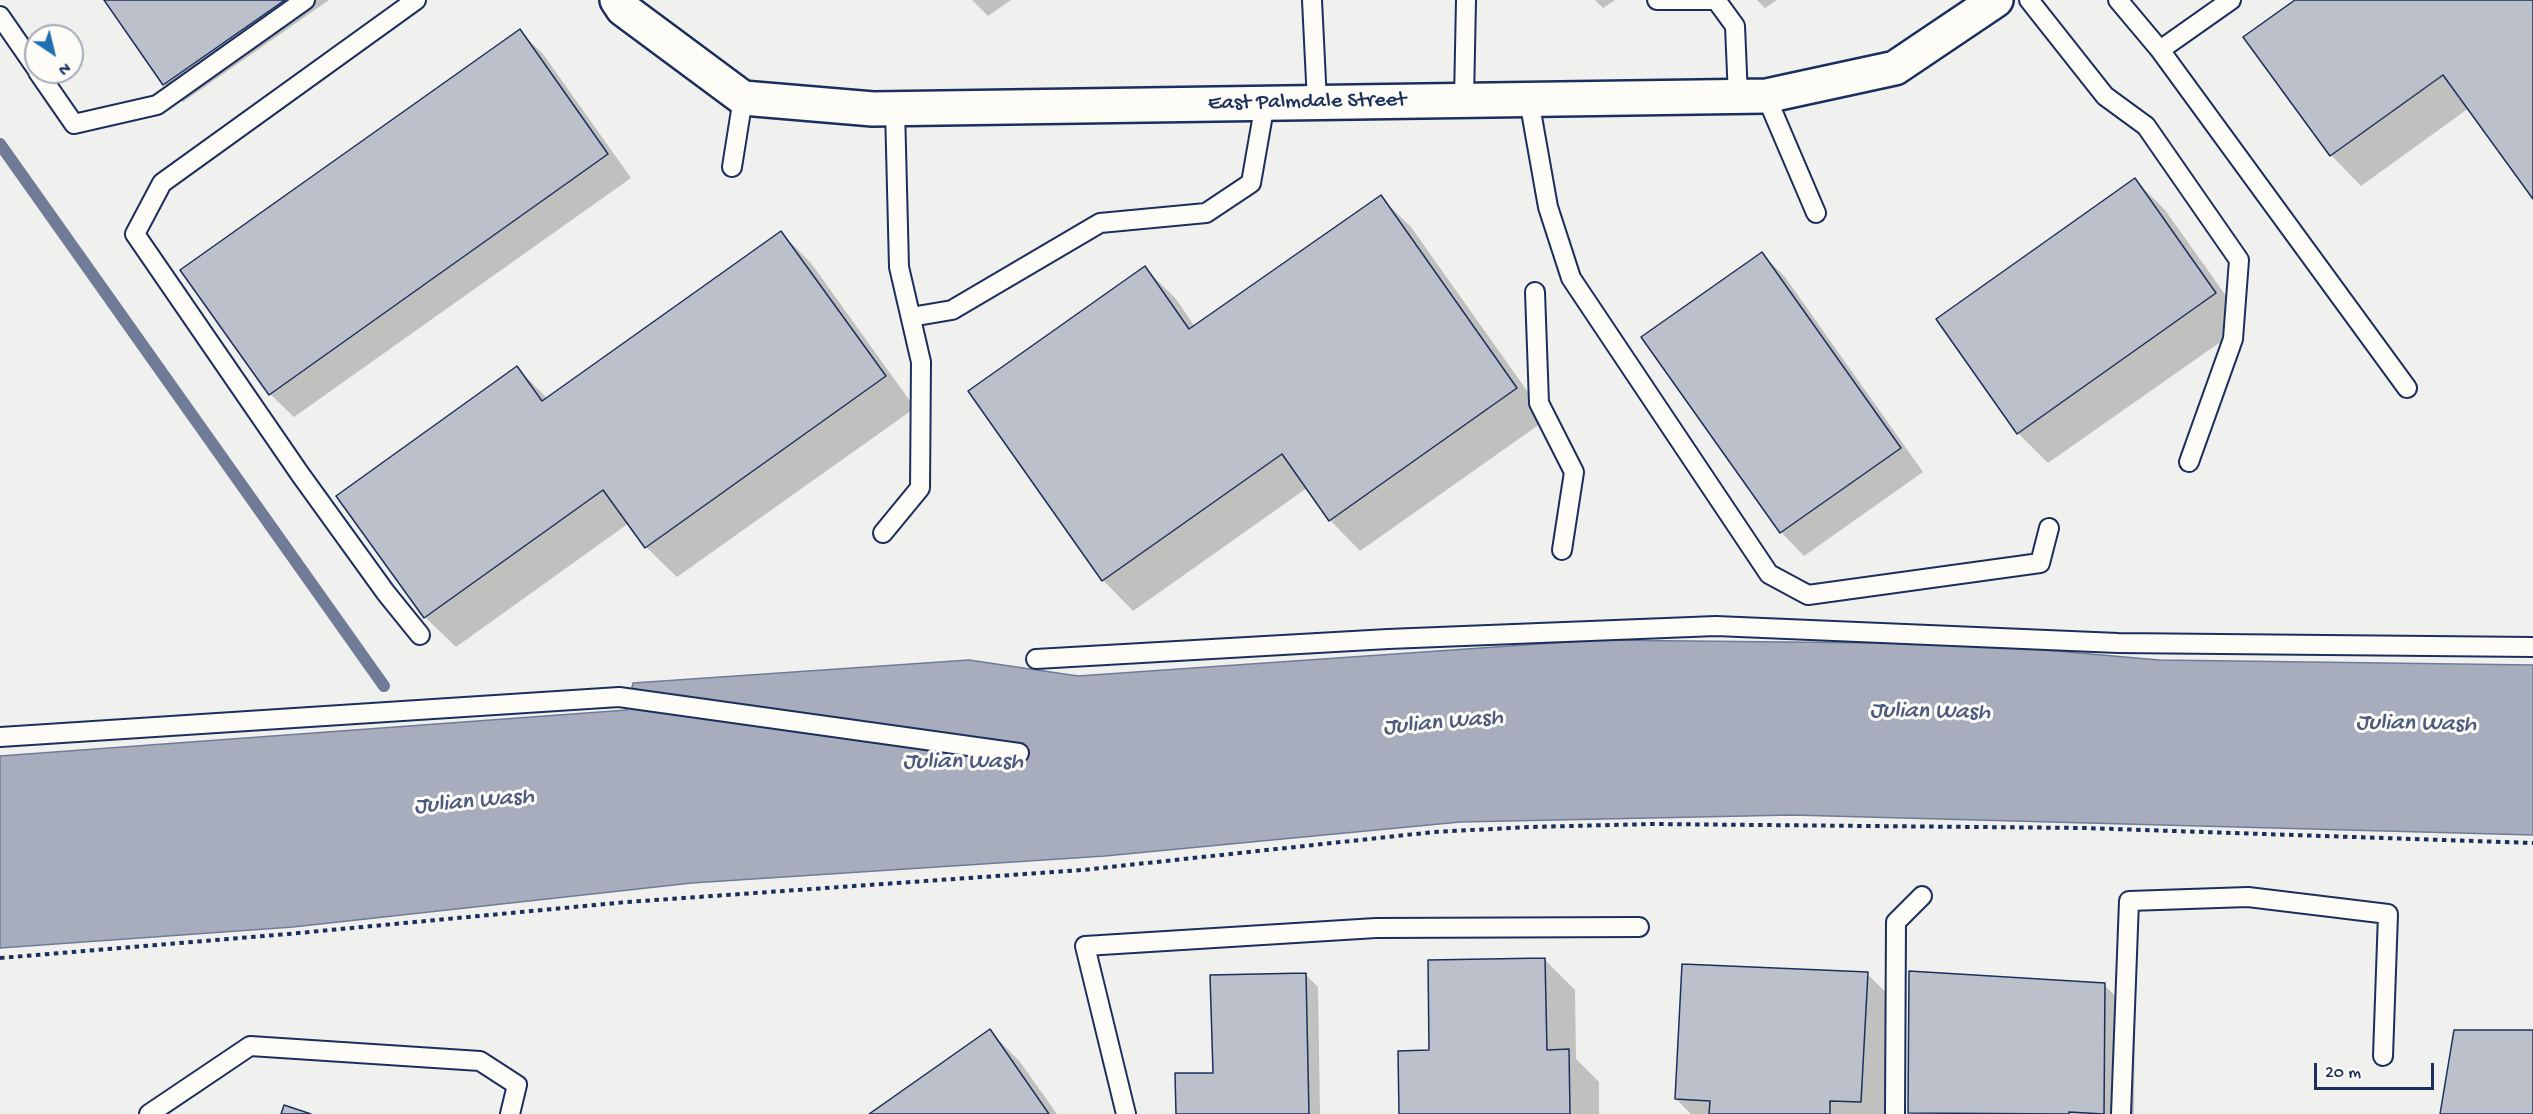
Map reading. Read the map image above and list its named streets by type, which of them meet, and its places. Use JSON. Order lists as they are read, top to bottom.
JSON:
{
  "streets": {
    "street": ["East Palmdale Street"]
  },
  "water": ["Julian Wash"],
  "scale_bar": "20 m",
  "north": "bottom right"
}
